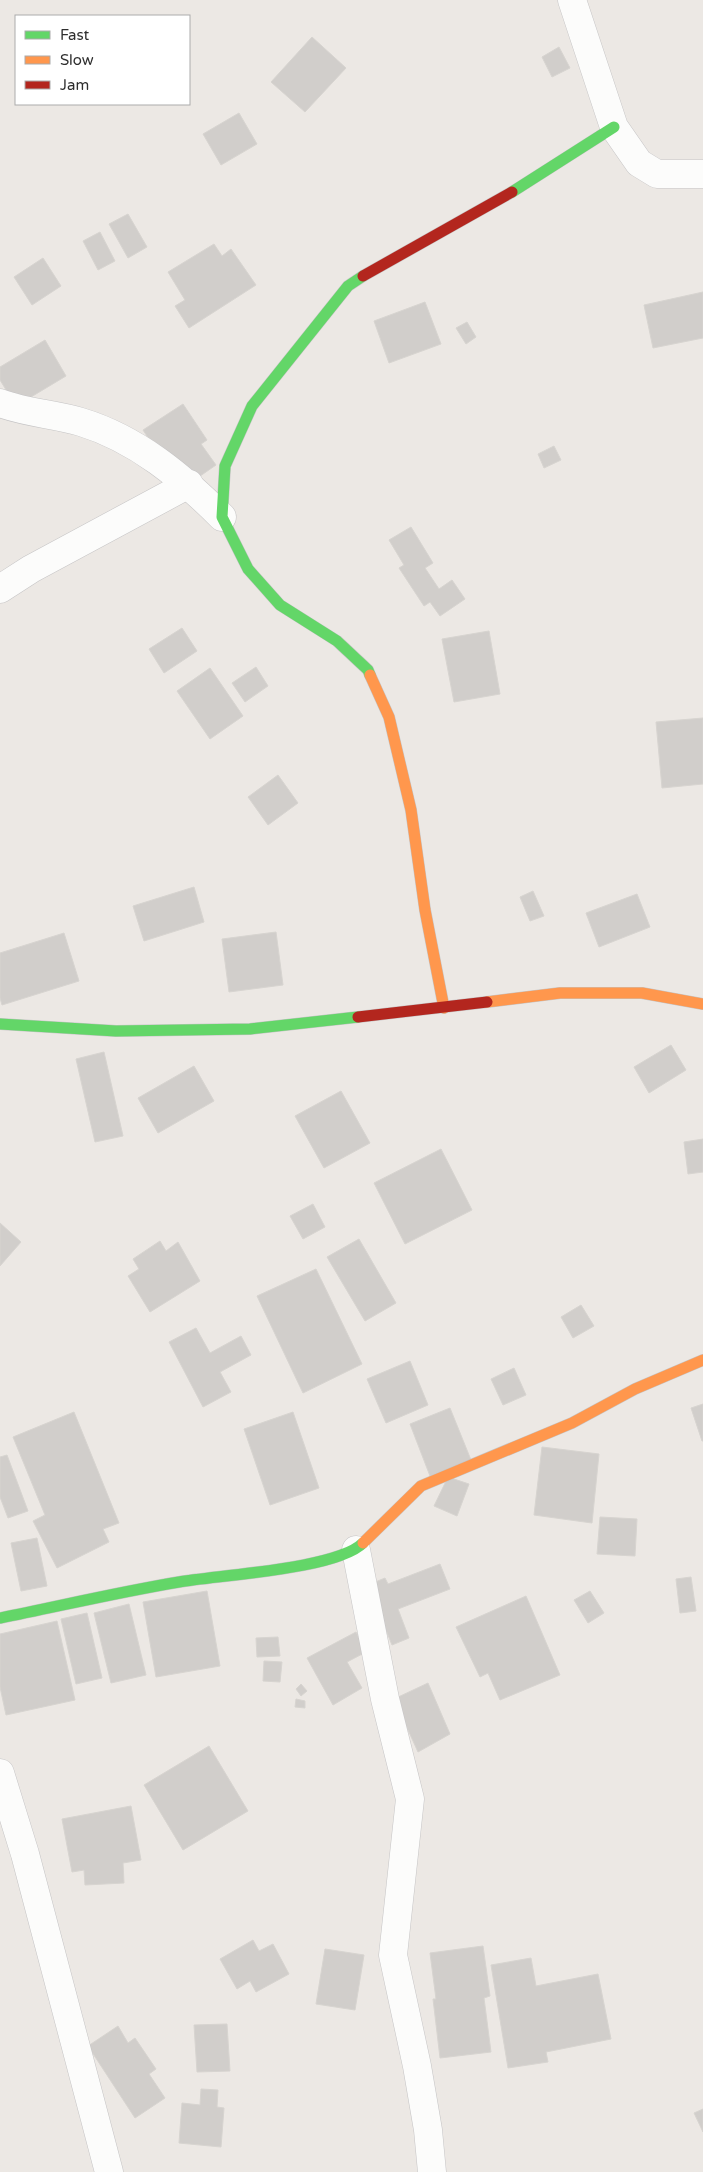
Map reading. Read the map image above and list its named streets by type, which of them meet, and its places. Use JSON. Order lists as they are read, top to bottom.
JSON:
{
  "legend": ["Fast", "Slow", "Jam"]
}
